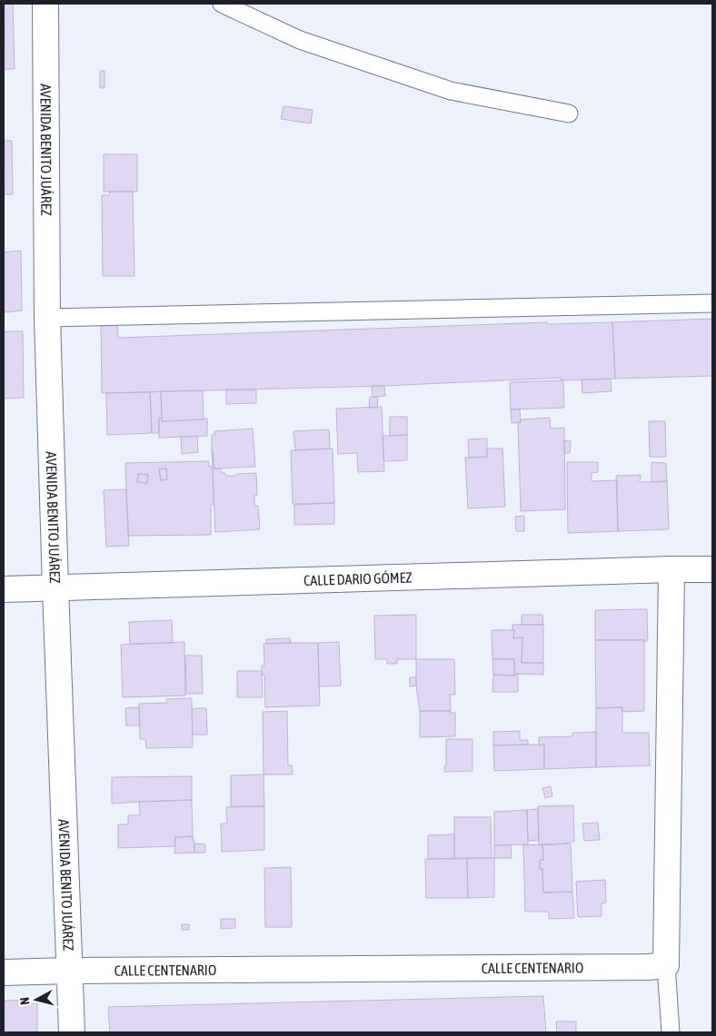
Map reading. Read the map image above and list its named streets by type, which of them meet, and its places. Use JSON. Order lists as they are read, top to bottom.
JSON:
{
  "streets": {
    "street": ["AVENIDA BENITO JUÁREZ", "CALLE DARIO GÓMEZ", "CALLE CENTENARIO"]
  },
  "crossings": [
    ["AVENIDA BENITO JUÁREZ", "CALLE DARIO GÓMEZ"],
    ["AVENIDA BENITO JUÁREZ", "CALLE CENTENARIO"]
  ],
  "north": "left"
}
